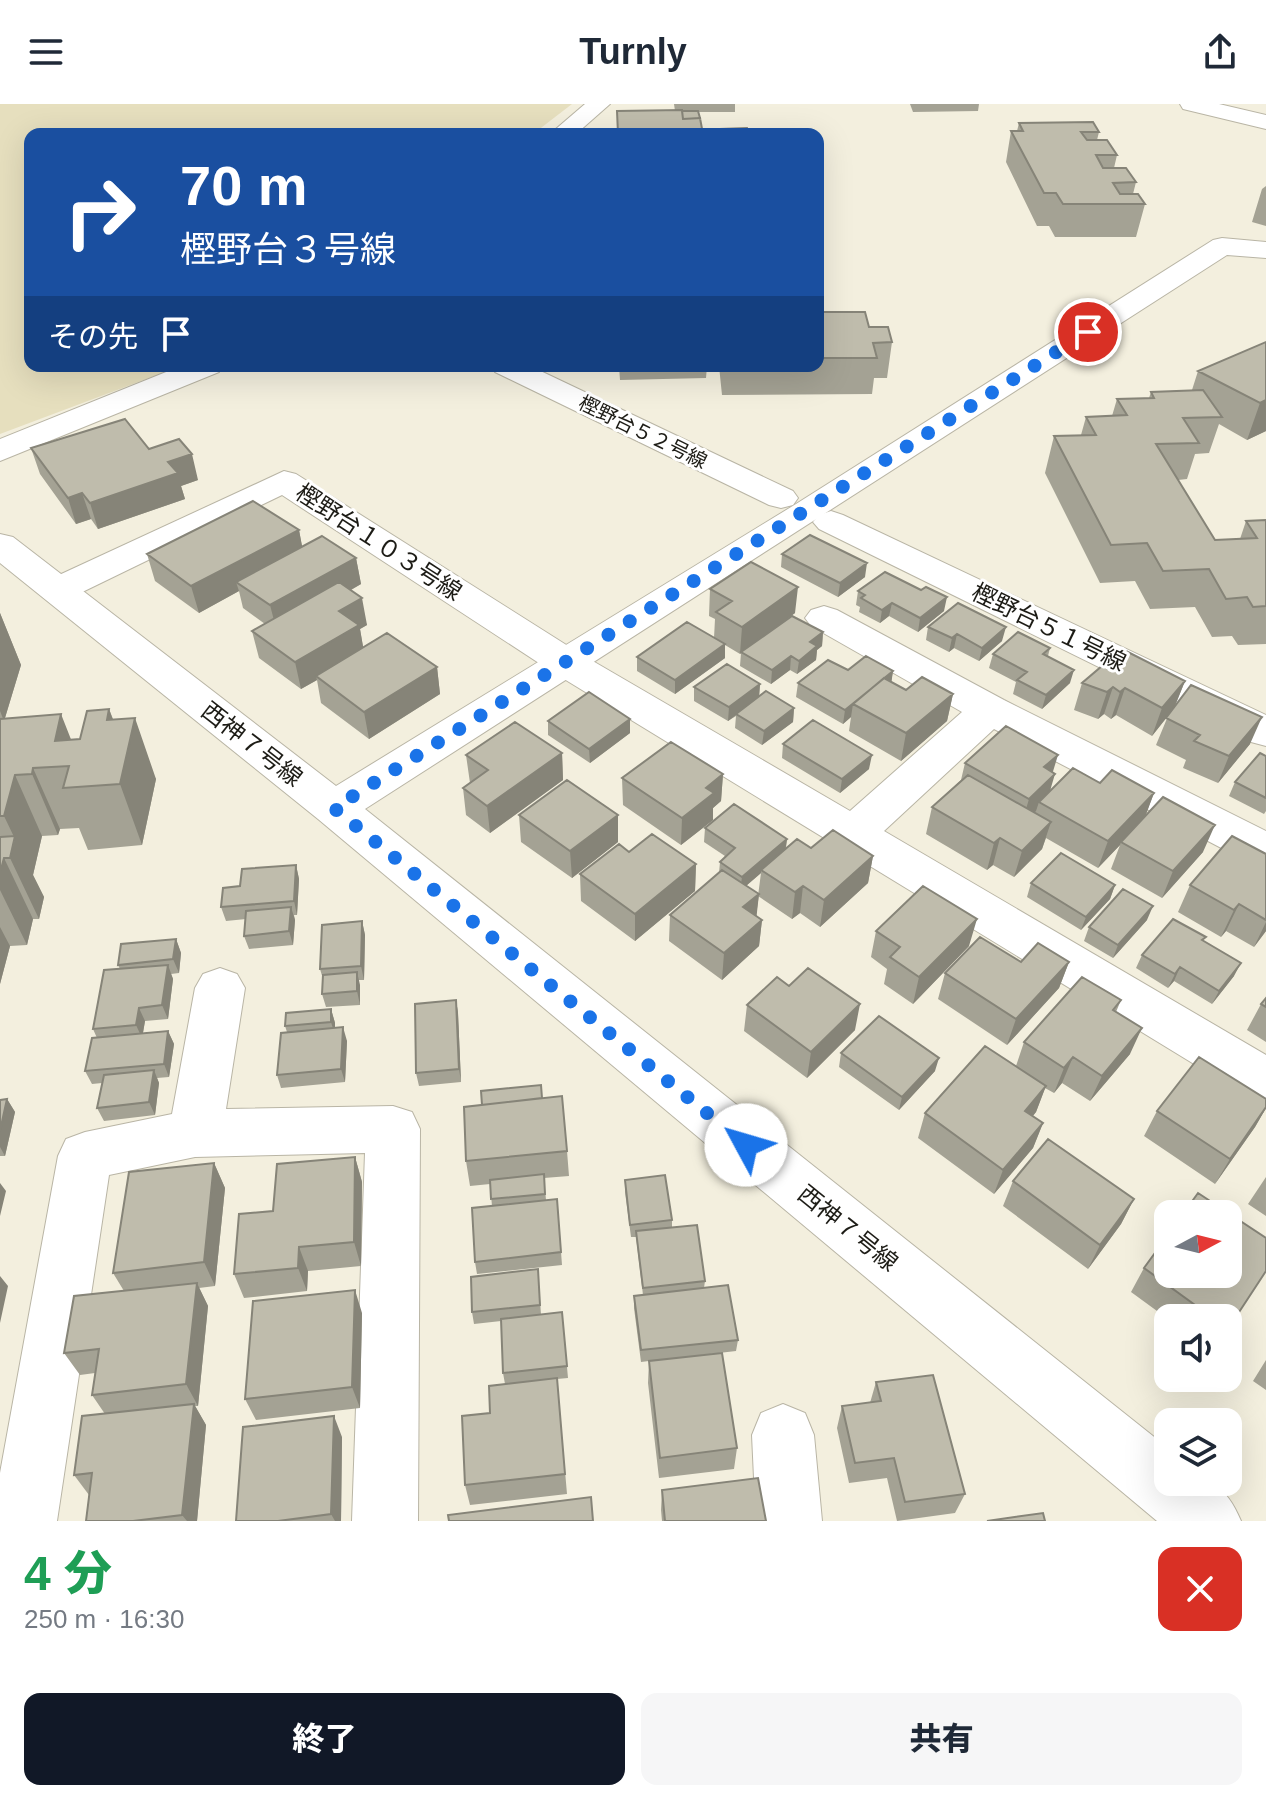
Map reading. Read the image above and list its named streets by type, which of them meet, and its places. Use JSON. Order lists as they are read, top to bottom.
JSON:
{
  "streets": {
    "street": [
      "樫野台５２号線",
      "樫野台１０３号線",
      "樫野台５１号線",
      "西神７号線"
    ]
  },
  "crossings": [
    ["樫野台１０３号線", "西神７号線"]
  ],
  "north": "right",
  "page": {
    "header": "Turnly",
    "turn": ["70 m", "樫野台３号線"],
    "then": "その先",
    "heading": ["4 分", "250 m · 16:30"],
    "buttons": ["終了", "共有"]
  }
}
